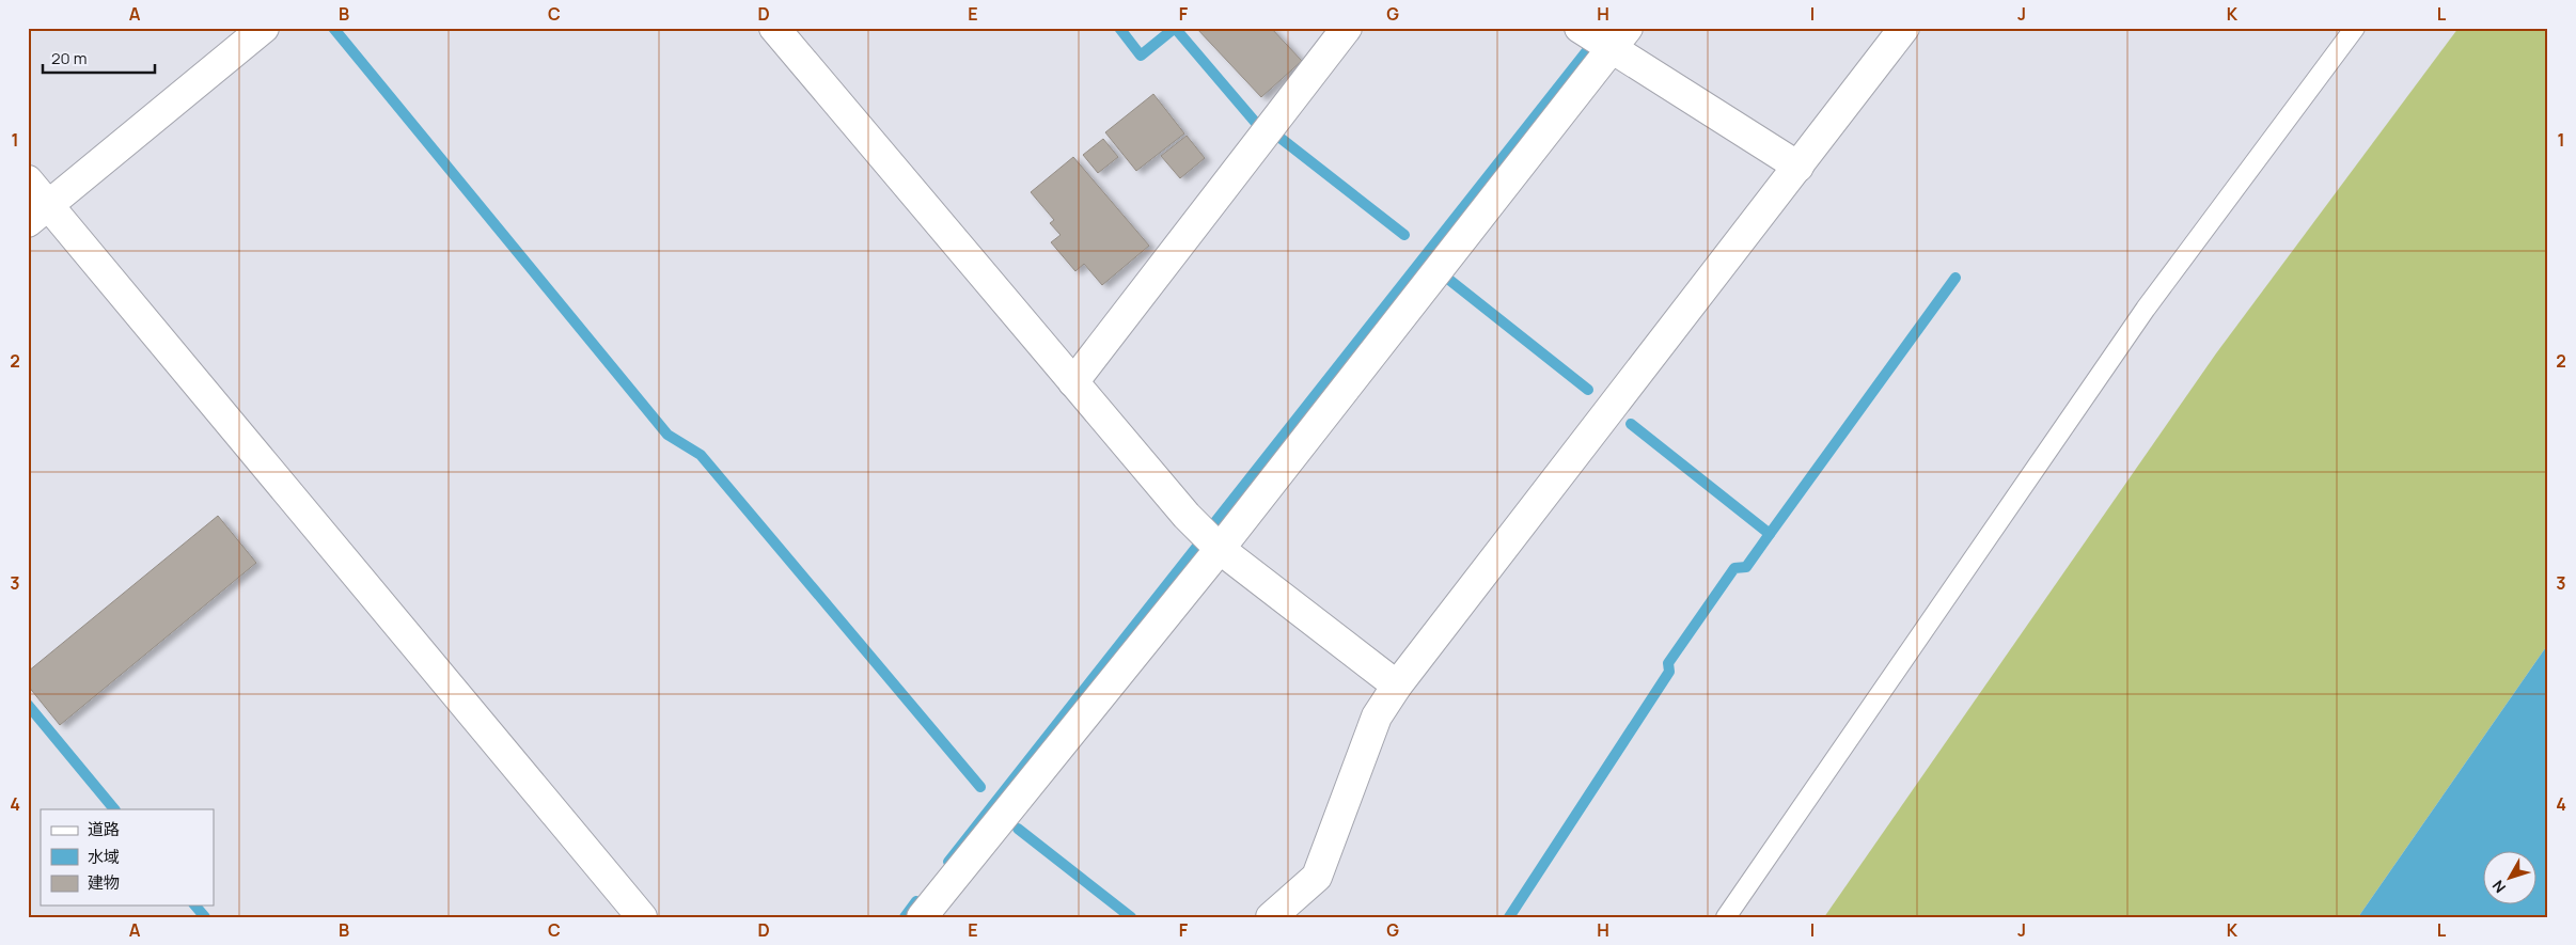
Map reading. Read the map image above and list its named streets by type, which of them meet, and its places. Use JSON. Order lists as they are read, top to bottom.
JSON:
{
  "legend": ["道路", "水域", "建物"],
  "scale_bar": "20 m",
  "north": "bottom left",
  "grid": {
    "columns": [
      "A",
      "B",
      "C",
      "D",
      "E",
      "F",
      "G",
      "H",
      "I",
      "J",
      "K",
      "L"
    ],
    "rows": [
      "1",
      "2",
      "3",
      "4"
    ]
  }
}
